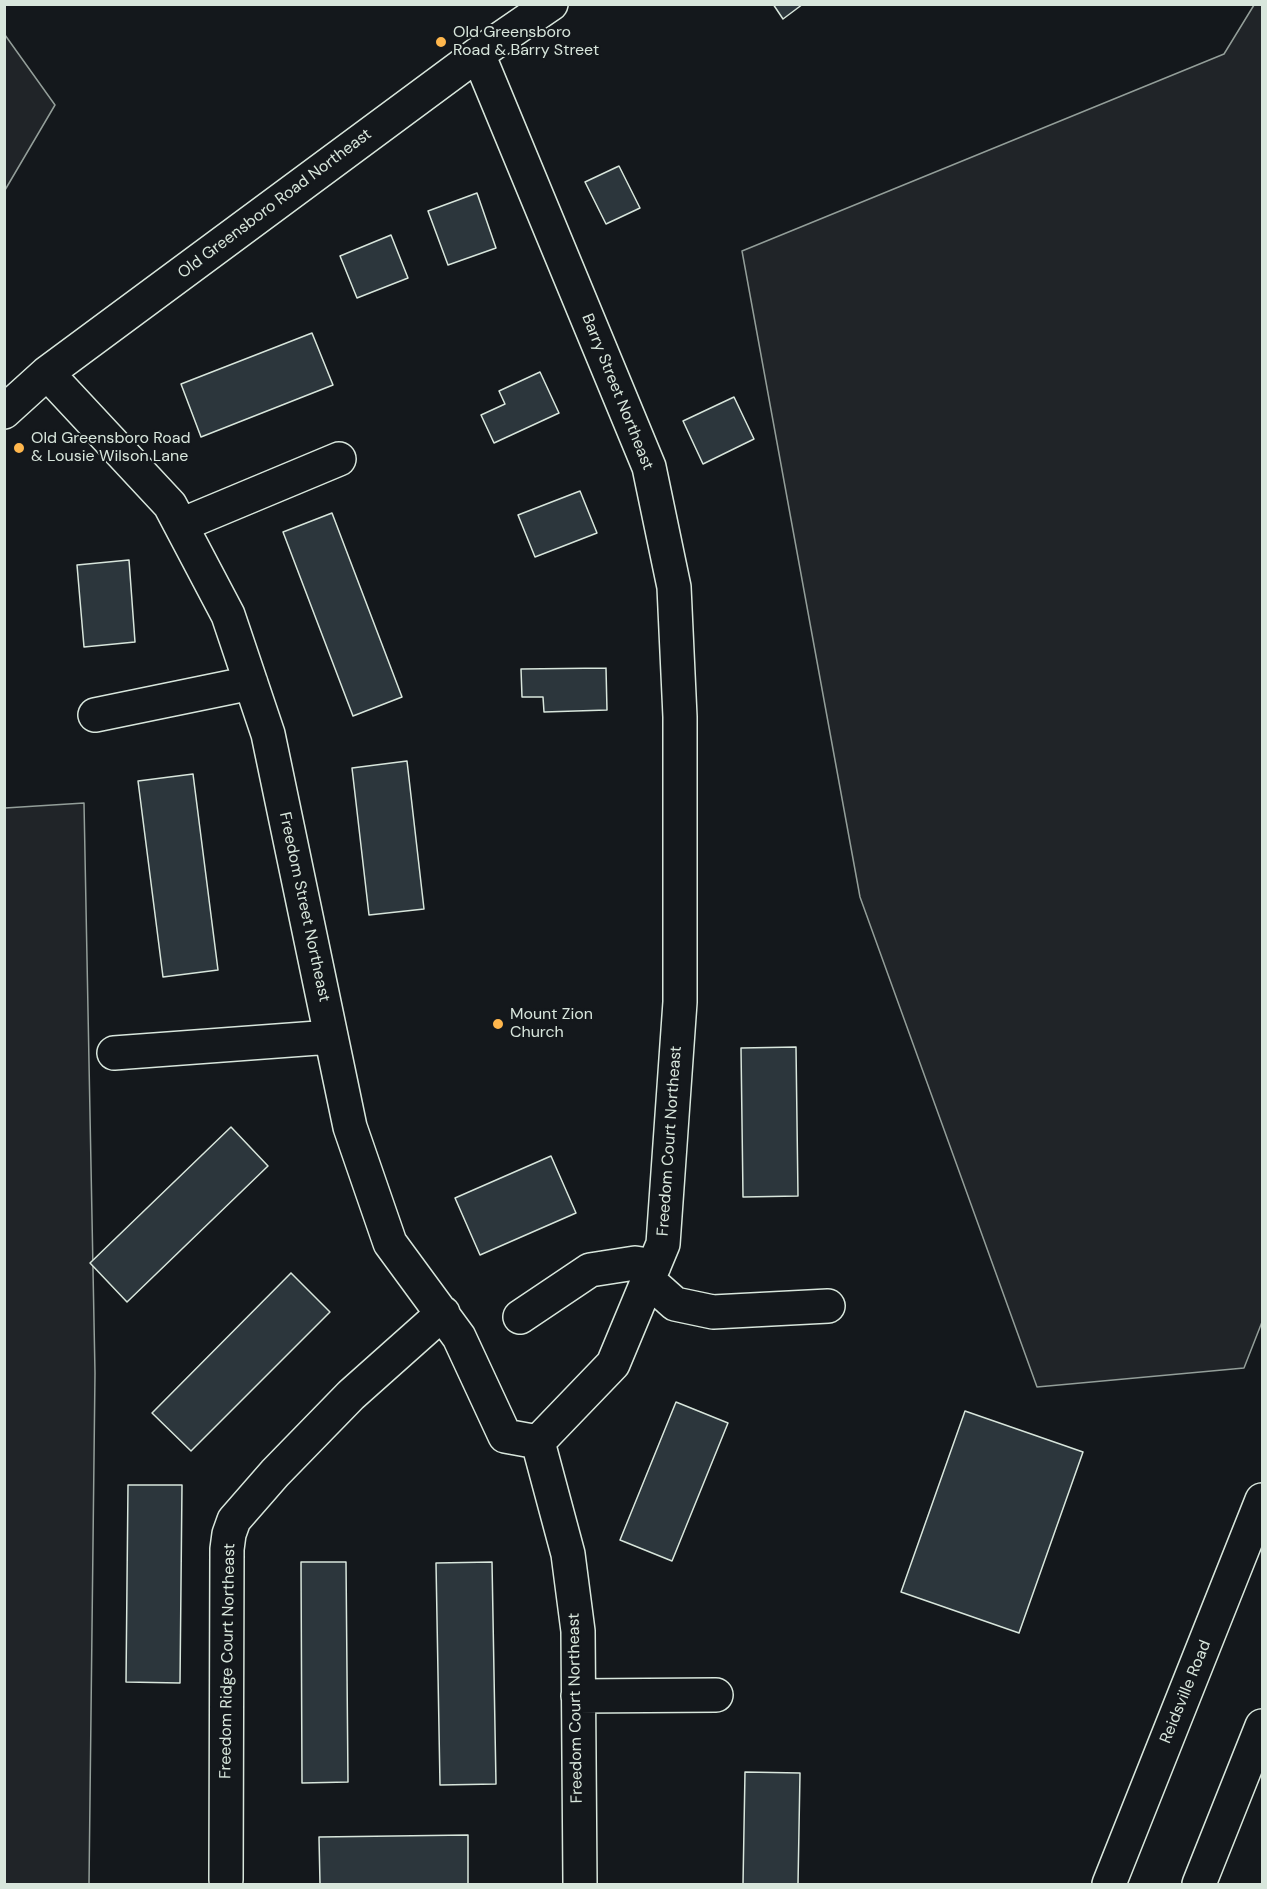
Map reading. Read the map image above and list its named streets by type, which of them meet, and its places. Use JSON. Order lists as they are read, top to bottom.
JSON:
{
  "streets": {
    "main road": [
      "Old Greensboro Road Northeast",
      "Barry Street Northeast",
      "Freedom Street Northeast",
      "Freedom Court Northeast",
      "Freedom Ridge Court Northeast",
      "Reidsville Road"
    ]
  },
  "crossings": [
    ["Old Greensboro Road Northeast", "Barry Street Northeast"],
    ["Old Greensboro Road Northeast", "Freedom Street Northeast"],
    ["Barry Street Northeast", "Freedom Court Northeast"],
    ["Freedom Street Northeast", "Freedom Court Northeast"],
    ["Freedom Street Northeast", "Freedom Ridge Court Northeast"]
  ],
  "places": ["Old Greensboro Road & Barry Street", "Old Greensboro Road & Lousie Wilson Lane", "Mount Zion Church"]
}
